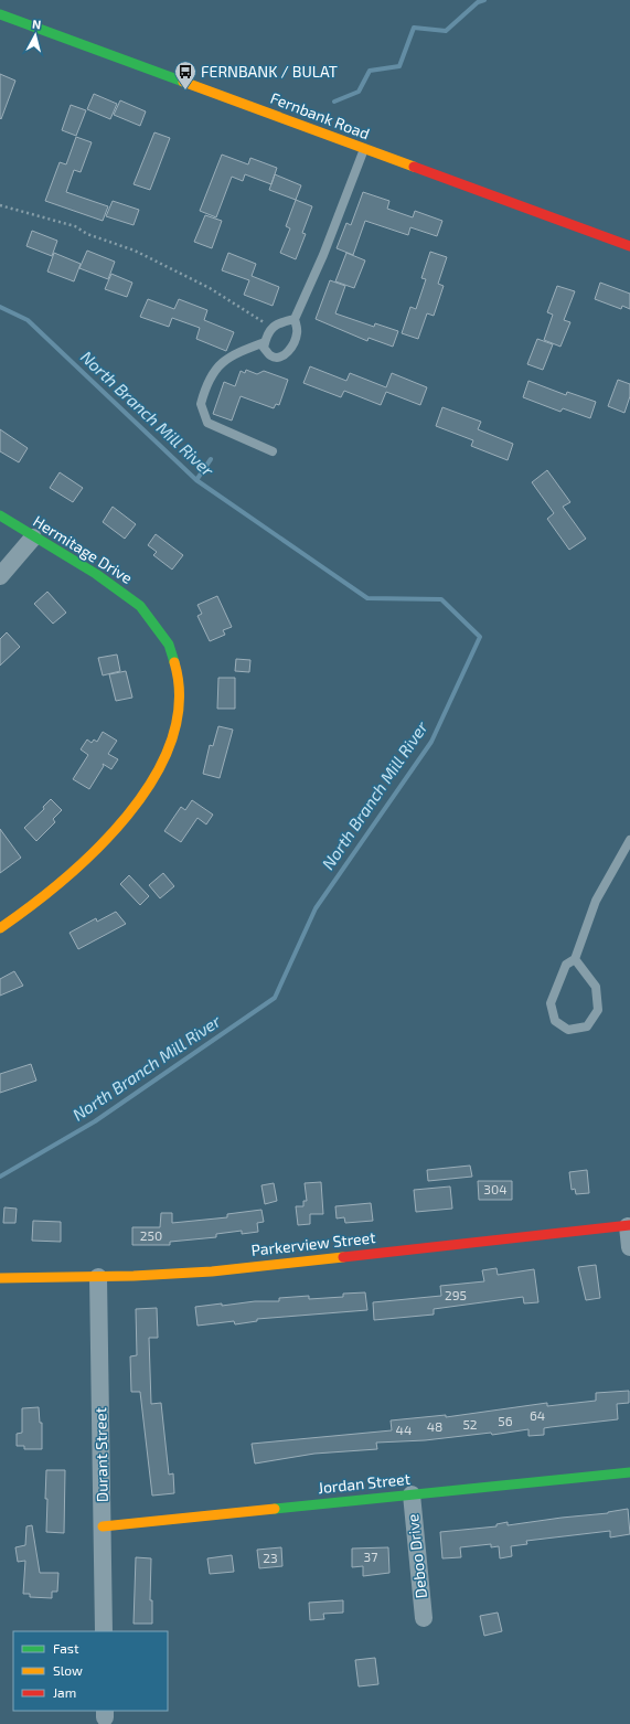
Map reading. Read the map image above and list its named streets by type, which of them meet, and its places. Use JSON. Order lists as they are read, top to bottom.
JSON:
{
  "streets": {
    "street": [
      "Fernbank Road",
      "Hermitage Drive",
      "Parkerview Street",
      "Durant Street",
      "Jordan Street",
      "Deboo Drive"
    ]
  },
  "crossings": [
    ["Parkerview Street", "Durant Street"],
    ["Durant Street", "Jordan Street"],
    ["Jordan Street", "Deboo Drive"]
  ],
  "water": ["North Branch Mill River"],
  "places": {
    "bus stop": ["FERNBANK / BULAT"]
  },
  "house_numbers": [
    "304",
    "250",
    "295",
    "64",
    "56",
    "52",
    "48",
    "44",
    "37",
    "23"
  ],
  "legend": ["Fast", "Slow", "Jam"],
  "north": "top"
}
